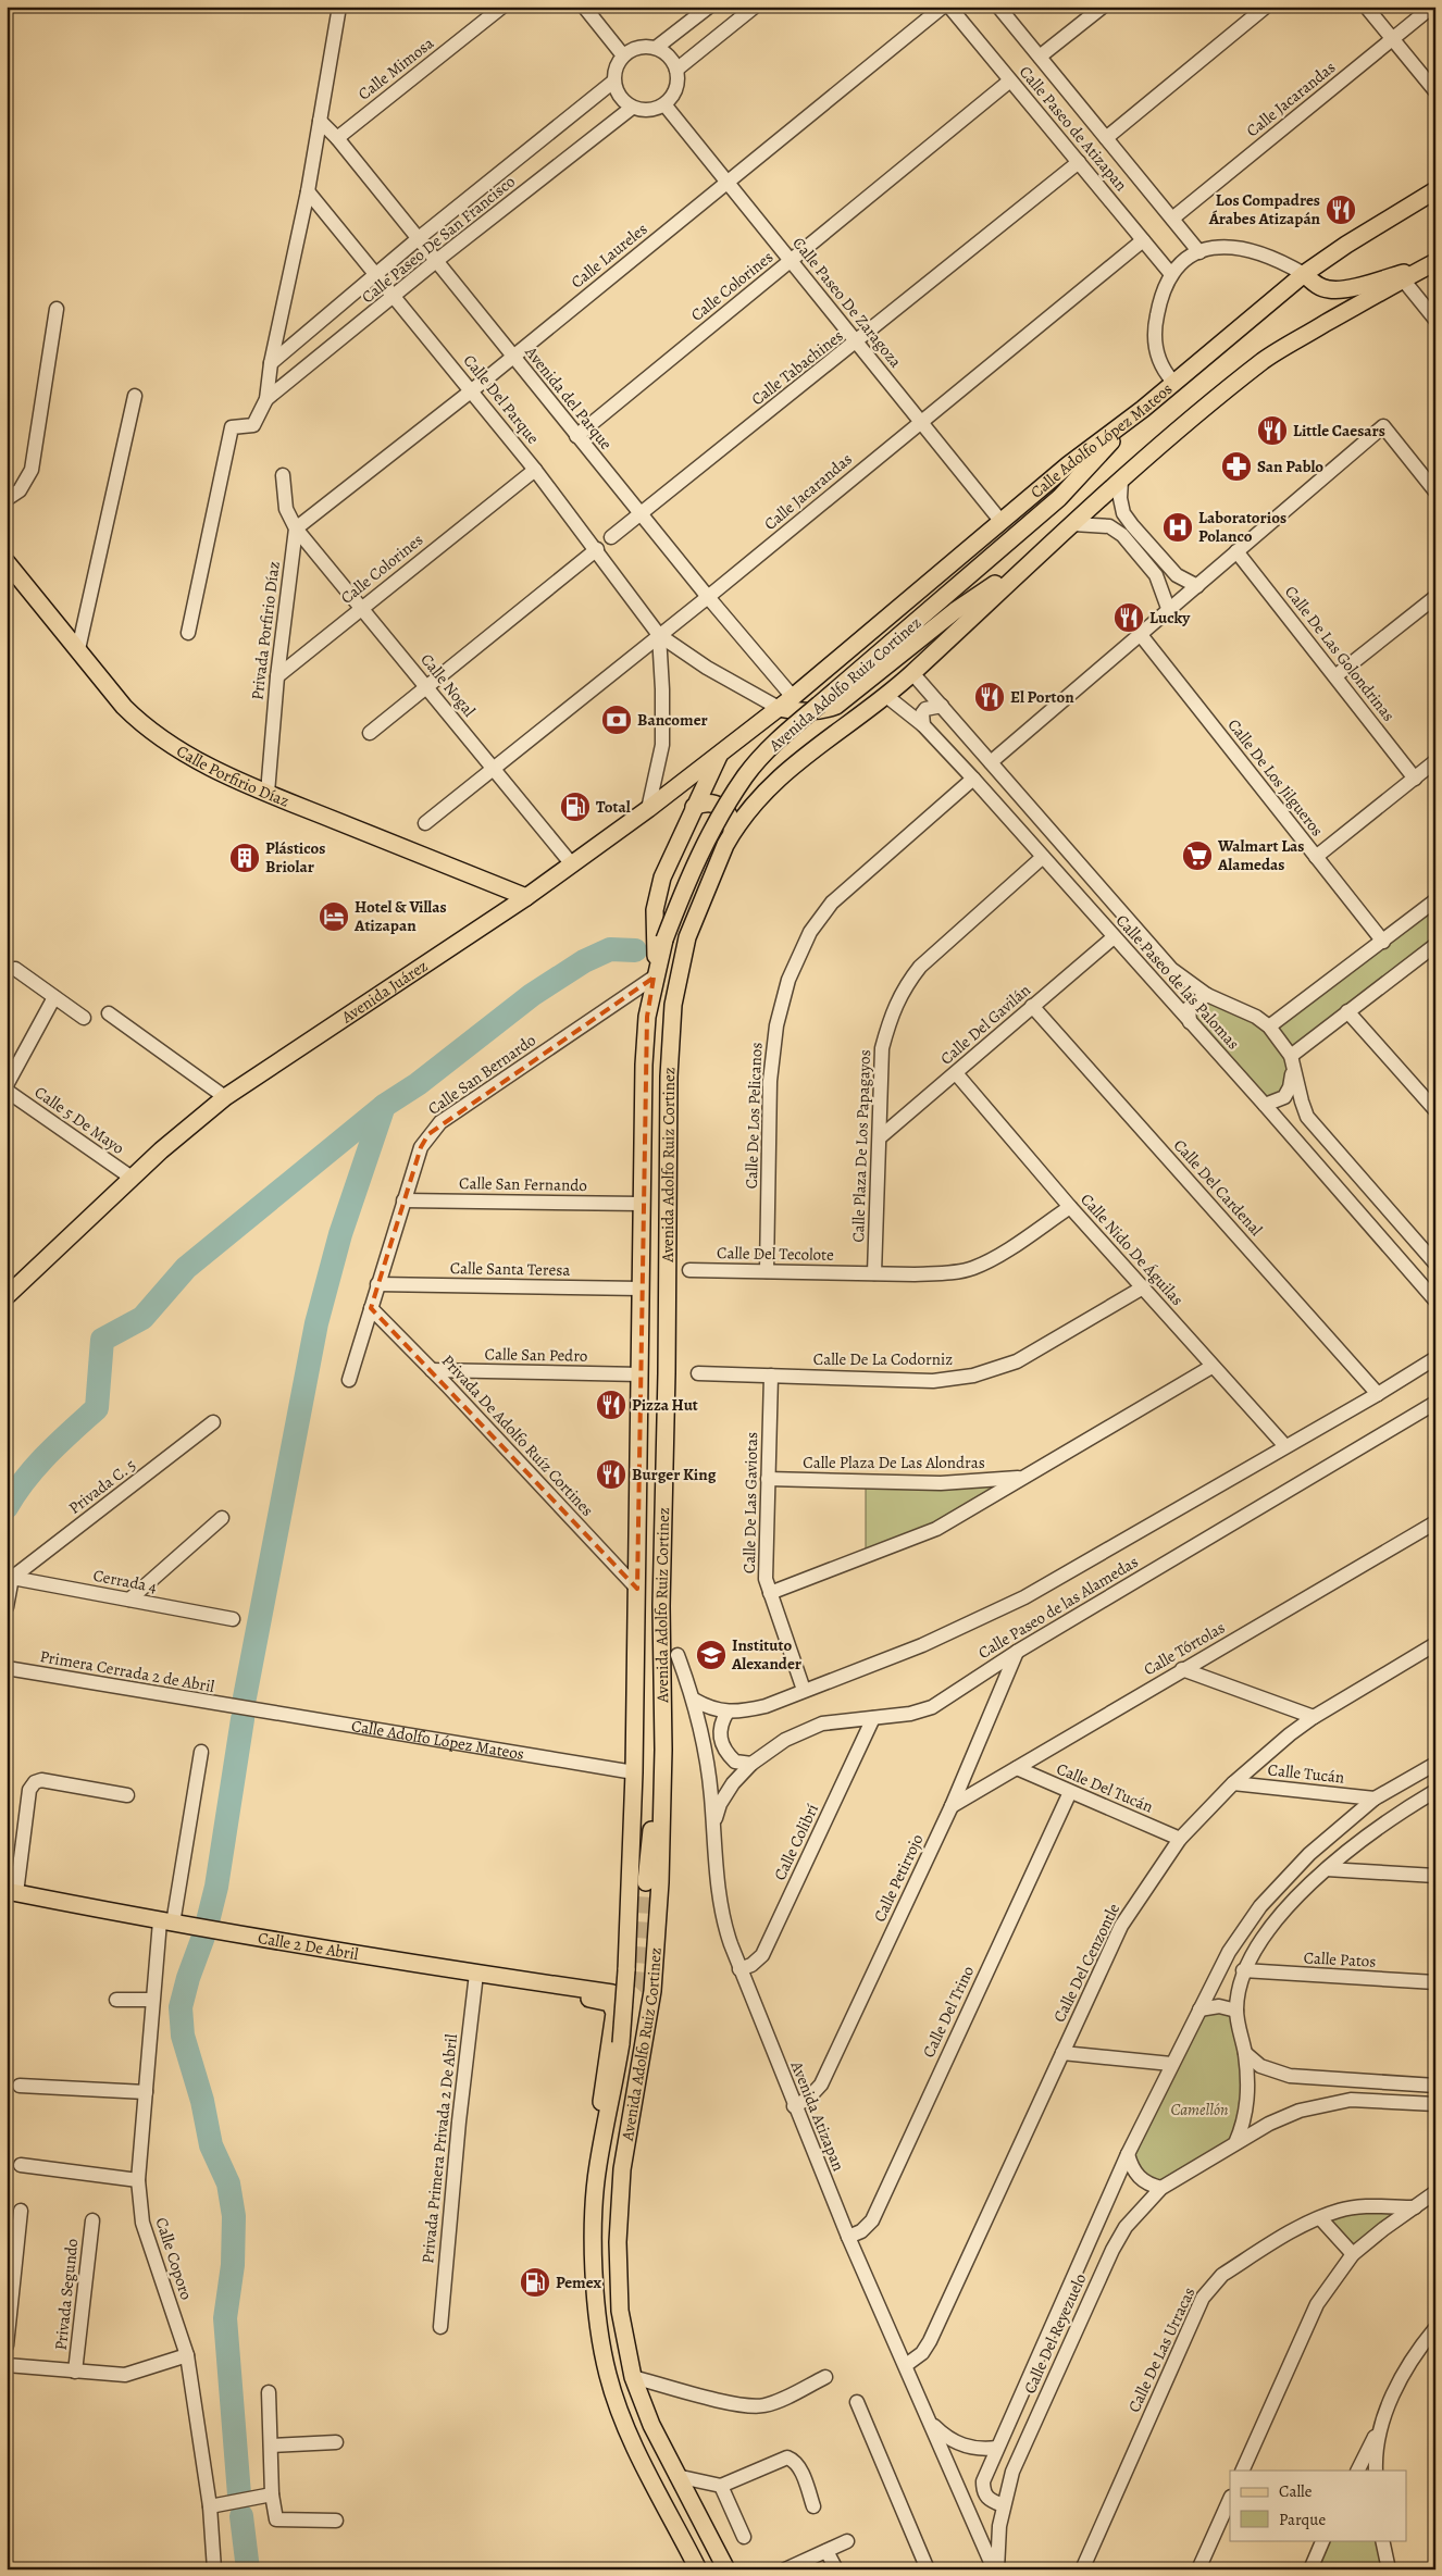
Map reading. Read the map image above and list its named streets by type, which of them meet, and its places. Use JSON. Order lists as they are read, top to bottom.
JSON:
{
  "streets": {
    "main road": [
      "Calle Adolfo López Mateos",
      "Avenida Adolfo Ruiz Cortinez",
      "Calle Porfirio Díaz",
      "Avenida Juárez",
      "Calle 2 De Abril"
    ],
    "street": [
      "Calle Mimosa",
      "Calle Jacarandas",
      "Calle Paseo de Atizapan",
      "Calle Paseo De San Francisco",
      "Calle Laureles",
      "Calle Colorines",
      "Calle Paseo De Zaragoza",
      "Calle Tabachines",
      "Avenida del Parque",
      "Calle Del Parque",
      "Privada Porfirio Díaz",
      "Calle De Las Golondrinas",
      "Calle Nogal",
      "Calle De Los Jilgueros",
      "Calle Paseo de las Palomas",
      "Calle Del Gavilán",
      "Calle San Bernardo",
      "Calle De Los Pelicanos",
      "Calle 5 De Mayo",
      "Calle Plaza De Los Papagayos",
      "Calle San Fernando",
      "Calle Del Cardenal",
      "Calle Nido De Águilas",
      "Calle Del Tecolote",
      "Calle Santa Teresa",
      "Calle San Pedro",
      "Calle De La Codorniz",
      "Privada De Adolfo Ruíz Cortines",
      "Calle Plaza De Las Alondras",
      "Privada C. 5",
      "Calle De Las Gaviotas",
      "Cerrada 4",
      "Calle Paseo de las Alamedas",
      "Calle Tórtolas",
      "Primera Cerrada 2 de Abril",
      "Calle Tucán",
      "Calle Del Tucán",
      "Calle Colibrí",
      "Calle Petirrojo",
      "Calle Patos",
      "Calle Del Cenzontle",
      "Calle Del Trino",
      "Avenida Atizapan",
      "Privada Primera Privada 2 De Abril",
      "Calle Coporo",
      "Privada Segundo",
      "Calle Del Reyezuelo",
      "Calle De Las Urracas"
    ]
  },
  "crossings": [
    ["Calle Mimosa", "Avenida del Parque"],
    ["Calle Jacarandas", "Calle Paseo de Atizapan"],
    ["Calle Jacarandas", "Calle Paseo De Zaragoza"],
    ["Calle Jacarandas", "Avenida del Parque"],
    ["Calle Jacarandas", "Calle Del Parque"],
    ["Calle Jacarandas", "Calle Nogal"],
    ["Calle Paseo de Atizapan", "Calle Colorines"],
    ["Calle Paseo de Atizapan", "Calle Tabachines"],
    ["Calle Paseo De San Francisco", "Calle Paseo De Zaragoza"],
    ["Calle Paseo De San Francisco", "Avenida del Parque"],
    ["Calle Paseo De San Francisco", "Calle Del Parque"],
    ["Calle Laureles", "Calle Paseo De Zaragoza"],
    ["Calle Laureles", "Avenida del Parque"],
    ["Calle Laureles", "Calle Del Parque"],
    ["Calle Laureles", "Privada Porfirio Díaz"],
    ["Calle Laureles", "Calle Nogal"],
    ["Calle Colorines", "Calle Paseo De Zaragoza"],
    ["Calle Colorines", "Avenida del Parque"],
    ["Calle Colorines", "Calle Del Parque"],
    ["Calle Colorines", "Privada Porfirio Díaz"],
    ["Calle Colorines", "Calle Nogal"],
    ["Calle Paseo De Zaragoza", "Calle Tabachines"],
    ["Calle Paseo De Zaragoza", "Calle Adolfo López Mateos"],
    ["Calle Tabachines", "Avenida del Parque"],
    ["Avenida del Parque", "Calle Adolfo López Mateos"],
    ["Calle Del Parque", "Calle Adolfo López Mateos"],
    ["Calle Del Parque", "Avenida Juárez"],
    ["Calle Adolfo López Mateos", "Avenida Adolfo Ruiz Cortinez"],
    ["Calle Adolfo López Mateos", "Avenida Juárez"],
    ["Calle Adolfo López Mateos", "Primera Cerrada 2 de Abril"],
    ["Privada Porfirio Díaz", "Calle Nogal"],
    ["Privada Porfirio Díaz", "Calle Porfirio Díaz"],
    ["Avenida Adolfo Ruiz Cortinez", "Calle Paseo de las Palomas"],
    ["Avenida Adolfo Ruiz Cortinez", "Calle San Bernardo"],
    ["Avenida Adolfo Ruiz Cortinez", "Calle San Fernando"],
    ["Avenida Adolfo Ruiz Cortinez", "Calle Santa Teresa"],
    ["Avenida Adolfo Ruiz Cortinez", "Calle San Pedro"],
    ["Avenida Adolfo Ruiz Cortinez", "Privada De Adolfo Ruíz Cortines"],
    ["Calle Nogal", "Avenida Juárez"],
    ["Calle Porfirio Díaz", "Avenida Juárez"],
    ["Calle Paseo de las Palomas", "Calle Del Gavilán"],
    ["Calle Paseo de las Palomas", "Calle De Los Pelicanos"],
    ["Calle Paseo de las Palomas", "Calle Plaza De Los Papagayos"],
    ["Avenida Juárez", "Calle 5 De Mayo"],
    ["Calle Del Gavilán", "Calle Plaza De Los Papagayos"],
    ["Calle Del Gavilán", "Calle Del Cardenal"],
    ["Calle Del Gavilán", "Calle Nido De Águilas"],
    ["Calle San Bernardo", "Calle San Fernando"],
    ["Calle San Bernardo", "Calle Santa Teresa"],
    ["Calle San Bernardo", "Privada De Adolfo Ruíz Cortines"],
    ["Calle De Los Pelicanos", "Calle Del Tecolote"],
    ["Calle Plaza De Los Papagayos", "Calle Del Tecolote"],
    ["Calle Del Cardenal", "Calle Paseo de las Alamedas"],
    ["Calle Nido De Águilas", "Calle Del Tecolote"],
    ["Calle Nido De Águilas", "Calle De La Codorniz"],
    ["Calle Nido De Águilas", "Calle Plaza De Las Alondras"],
    ["Calle Nido De Águilas", "Calle Paseo de las Alamedas"],
    ["Calle San Pedro", "Privada De Adolfo Ruíz Cortines"],
    ["Calle De La Codorniz", "Calle De Las Gaviotas"],
    ["Calle Plaza De Las Alondras", "Calle De Las Gaviotas"],
    ["Privada C. 5", "Cerrada 4"],
    ["Calle De Las Gaviotas", "Calle Paseo de las Alamedas"],
    ["Calle Paseo de las Alamedas", "Calle Colibrí"],
    ["Calle Paseo de las Alamedas", "Calle Petirrojo"],
    ["Calle Paseo de las Alamedas", "Avenida Atizapan"],
    ["Calle Tórtolas", "Calle Del Tucán"],
    ["Calle Tórtolas", "Calle Petirrojo"],
    ["Calle Tucán", "Calle Del Cenzontle"],
    ["Calle Del Tucán", "Calle Del Cenzontle"],
    ["Calle Del Tucán", "Calle Del Trino"],
    ["Calle Colibrí", "Avenida Atizapan"],
    ["Calle Petirrojo", "Avenida Atizapan"],
    ["Calle 2 De Abril", "Privada Primera Privada 2 De Abril"],
    ["Calle 2 De Abril", "Calle Coporo"],
    ["Calle Del Cenzontle", "Avenida Atizapan"],
    ["Calle Del Trino", "Avenida Atizapan"],
    ["Avenida Atizapan", "Calle Del Reyezuelo"]
  ],
  "parks": ["Camellón"],
  "places": {
    "restaurant": [
      "Los Compadres Árabes Atizapán",
      "Little Caesars",
      "Lucky",
      "El Porton",
      "Pizza Hut",
      "Burger King"
    ],
    "pharmacy": ["San Pablo"],
    "hospital": ["Laboratorios Polanco"],
    "bank": ["Bancomer"],
    "fuel station": ["Total", "Pemex"],
    "supermarket": ["Walmart Las Alamedas"],
    "building": ["Plásticos Briolar"],
    "hotel": ["Hotel & Villas Atizapan"],
    "school or university": ["Instituto Alexander"]
  },
  "legend": ["Calle", "Parque"]
}
